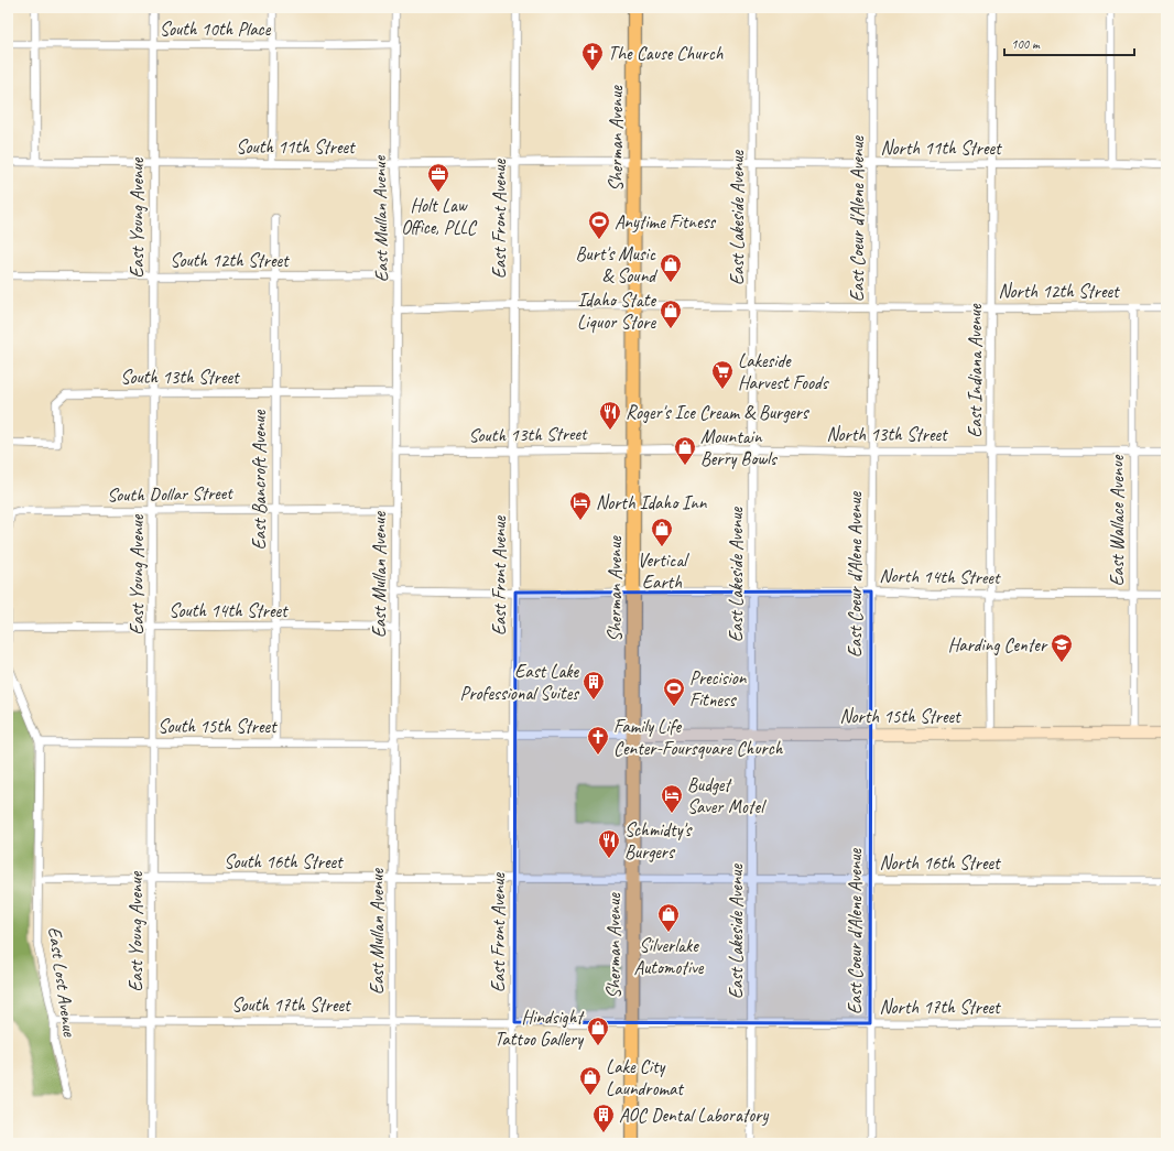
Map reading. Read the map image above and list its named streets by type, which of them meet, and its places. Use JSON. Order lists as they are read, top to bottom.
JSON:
{
  "streets": {
    "main road": ["Sherman Avenue", "North 15th Street"],
    "street": [
      "South 10th Place",
      "South 11th Street",
      "North 11th Street",
      "East Young Avenue",
      "East Lakeside Avenue",
      "East Mullan Avenue",
      "East Front Avenue",
      "East Coeur d'Alene Avenue",
      "South 12th Street",
      "North 12th Street",
      "East Indiana Avenue",
      "South 13th Street",
      "North 13th Street",
      "East Bancroft Avenue",
      "South Dollar Street",
      "East Wallace Avenue",
      "North 14th Street",
      "South 14th Street",
      "South 15th Street",
      "South 16th Street",
      "North 16th Street",
      "East Lost Avenue",
      "South 17th Street",
      "North 17th Street"
    ]
  },
  "crossings": [
    ["South 10th Place", "East Young Avenue"],
    ["South 10th Place", "East Mullan Avenue"],
    ["Sherman Avenue", "South 11th Street"],
    ["Sherman Avenue", "North 11th Street"],
    ["Sherman Avenue", "North 12th Street"],
    ["Sherman Avenue", "South 13th Street"],
    ["Sherman Avenue", "North 13th Street"],
    ["Sherman Avenue", "North 14th Street"],
    ["Sherman Avenue", "North 15th Street"],
    ["Sherman Avenue", "South 15th Street"],
    ["Sherman Avenue", "South 16th Street"],
    ["Sherman Avenue", "North 16th Street"],
    ["Sherman Avenue", "South 17th Street"],
    ["Sherman Avenue", "North 17th Street"],
    ["South 11th Street", "North 11th Street"],
    ["South 11th Street", "East Young Avenue"],
    ["South 11th Street", "East Mullan Avenue"],
    ["South 11th Street", "East Front Avenue"],
    ["North 11th Street", "East Lakeside Avenue"],
    ["North 11th Street", "East Coeur d'Alene Avenue"],
    ["North 11th Street", "East Indiana Avenue"],
    ["East Young Avenue", "South 12th Street"],
    ["East Young Avenue", "South 13th Street"],
    ["East Young Avenue", "South Dollar Street"],
    ["East Young Avenue", "South 14th Street"],
    ["East Young Avenue", "South 15th Street"],
    ["East Young Avenue", "South 16th Street"],
    ["East Young Avenue", "South 17th Street"],
    ["East Lakeside Avenue", "North 12th Street"],
    ["East Lakeside Avenue", "North 13th Street"],
    ["East Lakeside Avenue", "North 14th Street"],
    ["East Lakeside Avenue", "North 15th Street"],
    ["East Lakeside Avenue", "North 16th Street"],
    ["East Lakeside Avenue", "North 17th Street"],
    ["East Mullan Avenue", "South 12th Street"],
    ["East Mullan Avenue", "South 13th Street"],
    ["East Mullan Avenue", "South Dollar Street"],
    ["East Mullan Avenue", "South 14th Street"],
    ["East Mullan Avenue", "South 15th Street"],
    ["East Mullan Avenue", "South 16th Street"],
    ["East Mullan Avenue", "South 17th Street"],
    ["East Front Avenue", "South 13th Street"],
    ["East Front Avenue", "South 15th Street"],
    ["East Front Avenue", "South 16th Street"],
    ["East Front Avenue", "South 17th Street"],
    ["East Coeur d'Alene Avenue", "North 12th Street"],
    ["East Coeur d'Alene Avenue", "North 13th Street"],
    ["East Coeur d'Alene Avenue", "North 14th Street"],
    ["East Coeur d'Alene Avenue", "North 15th Street"],
    ["East Coeur d'Alene Avenue", "North 16th Street"],
    ["East Coeur d'Alene Avenue", "North 17th Street"],
    ["South 12th Street", "East Bancroft Avenue"],
    ["North 12th Street", "East Indiana Avenue"],
    ["North 12th Street", "East Wallace Avenue"],
    ["East Indiana Avenue", "North 13th Street"],
    ["East Indiana Avenue", "North 14th Street"],
    ["East Indiana Avenue", "North 15th Street"],
    ["South 13th Street", "North 13th Street"],
    ["South 13th Street", "East Bancroft Avenue"],
    ["North 13th Street", "East Wallace Avenue"],
    ["East Bancroft Avenue", "South Dollar Street"],
    ["East Bancroft Avenue", "South 14th Street"],
    ["East Bancroft Avenue", "South 15th Street"],
    ["East Wallace Avenue", "North 14th Street"],
    ["East Wallace Avenue", "North 15th Street"],
    ["North 15th Street", "South 15th Street"],
    ["South 15th Street", "East Lost Avenue"],
    ["South 16th Street", "North 16th Street"],
    ["South 16th Street", "East Lost Avenue"],
    ["East Lost Avenue", "South 17th Street"],
    ["South 17th Street", "North 17th Street"]
  ],
  "places": {
    "church": ["The Cause Church", "Family Life Center-Foursquare Church"],
    "office": ["Holt Law Office, PLLC"],
    "sports": ["Anytime Fitness", "Precision Fitness"],
    "shop": [
      "Burt's Music & Sound",
      "Idaho State Liquor Store",
      "Mountain Berry Bowls",
      "Vertical Earth",
      "Silverlake Automotive",
      "Hindsight Tattoo Gallery",
      "Lake City Laundromat"
    ],
    "supermarket": ["Lakeside Harvest Foods"],
    "restaurant": ["Roger's Ice Cream & Burgers", "Schmidty's Burgers"],
    "hotel": ["North Idaho Inn", "Budget Saver Motel"],
    "school or university": ["Harding Center"],
    "building": ["East Lake Professional Suites", "AOC Dental Laboratory"]
  },
  "scale_bar": "100 m"
}
